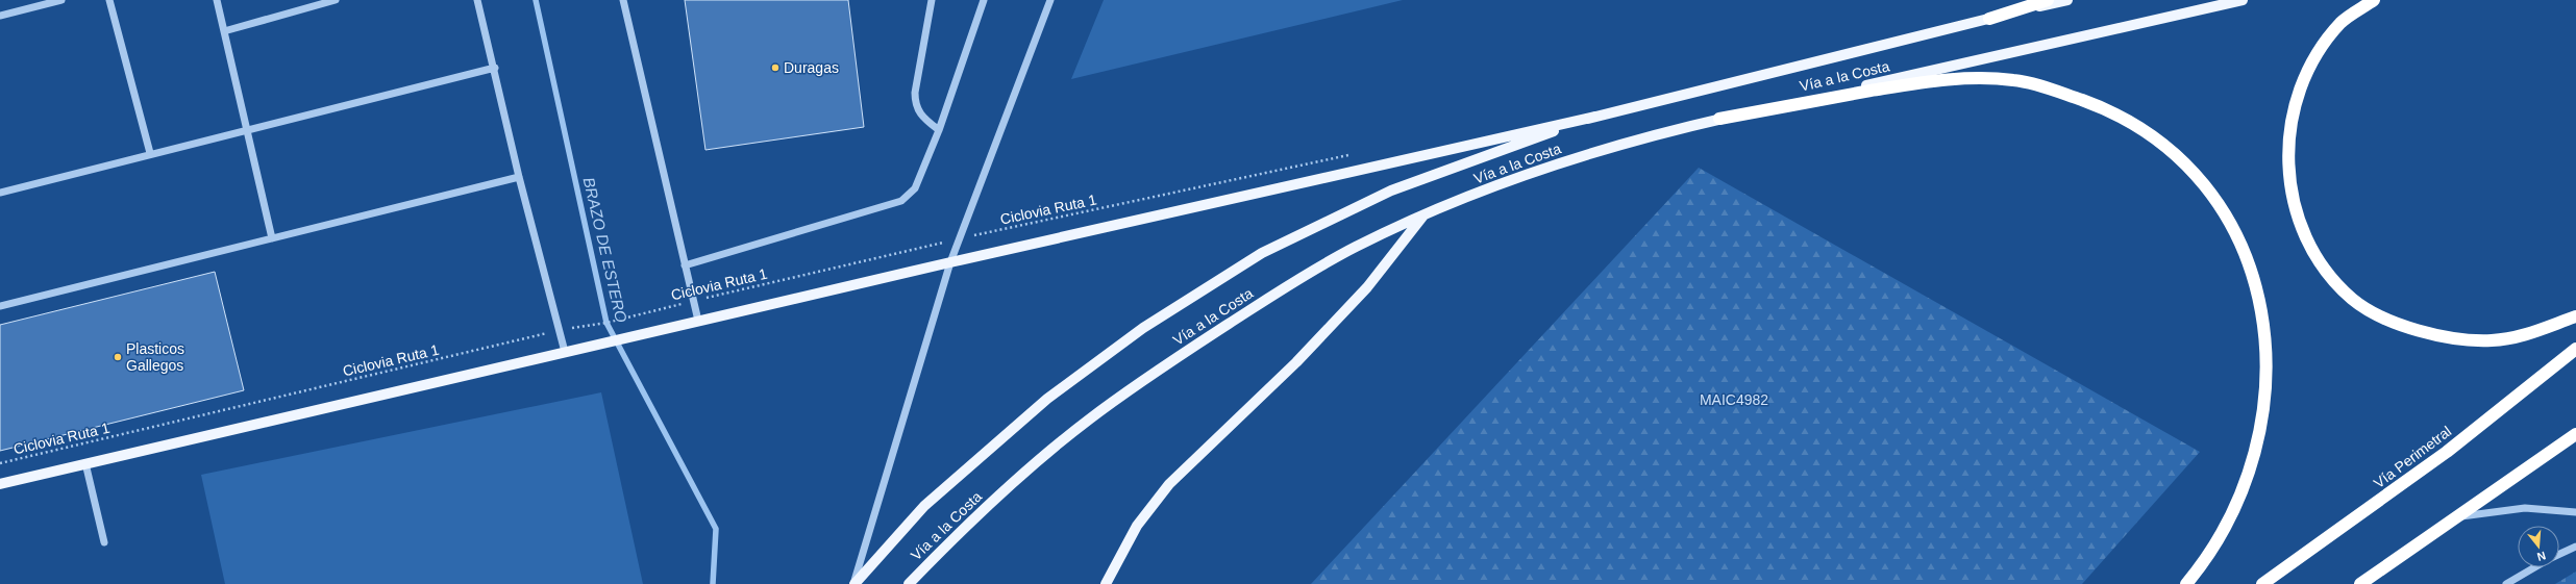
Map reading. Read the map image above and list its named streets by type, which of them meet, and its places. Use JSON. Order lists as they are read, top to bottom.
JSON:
{
  "streets": {
    "highway": ["Vía Perimetral"],
    "main road": ["Vía a la Costa"],
    "path": ["Ciclovia Ruta 1"]
  },
  "water": ["BRAZO DE ESTERO"],
  "parks": ["MAIC4982"],
  "places": ["Duragas", "Plasticos Gallegos"],
  "north": "bottom"
}
